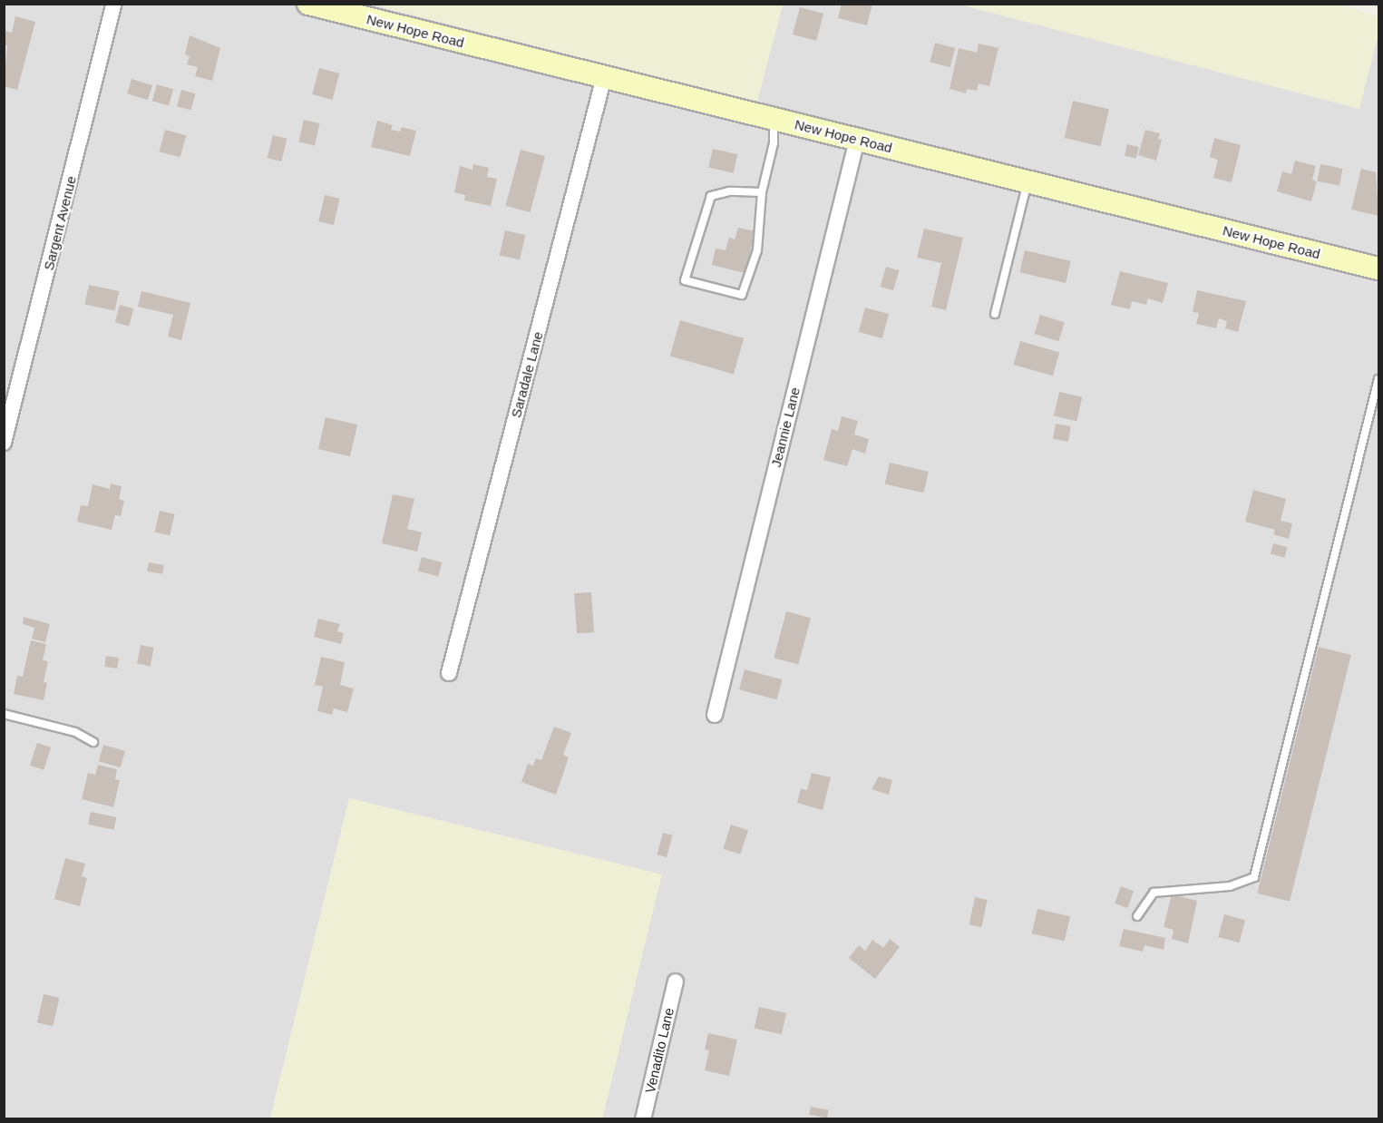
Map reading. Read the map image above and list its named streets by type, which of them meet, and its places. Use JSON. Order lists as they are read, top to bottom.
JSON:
{
  "streets": {
    "main road": ["New Hope Road"],
    "street": [
      "Sargent Avenue",
      "Saradale Lane",
      "Jeannie Lane",
      "Venadito Lane"
    ]
  },
  "crossings": [
    ["New Hope Road", "Saradale Lane"],
    ["New Hope Road", "Jeannie Lane"]
  ]
}
